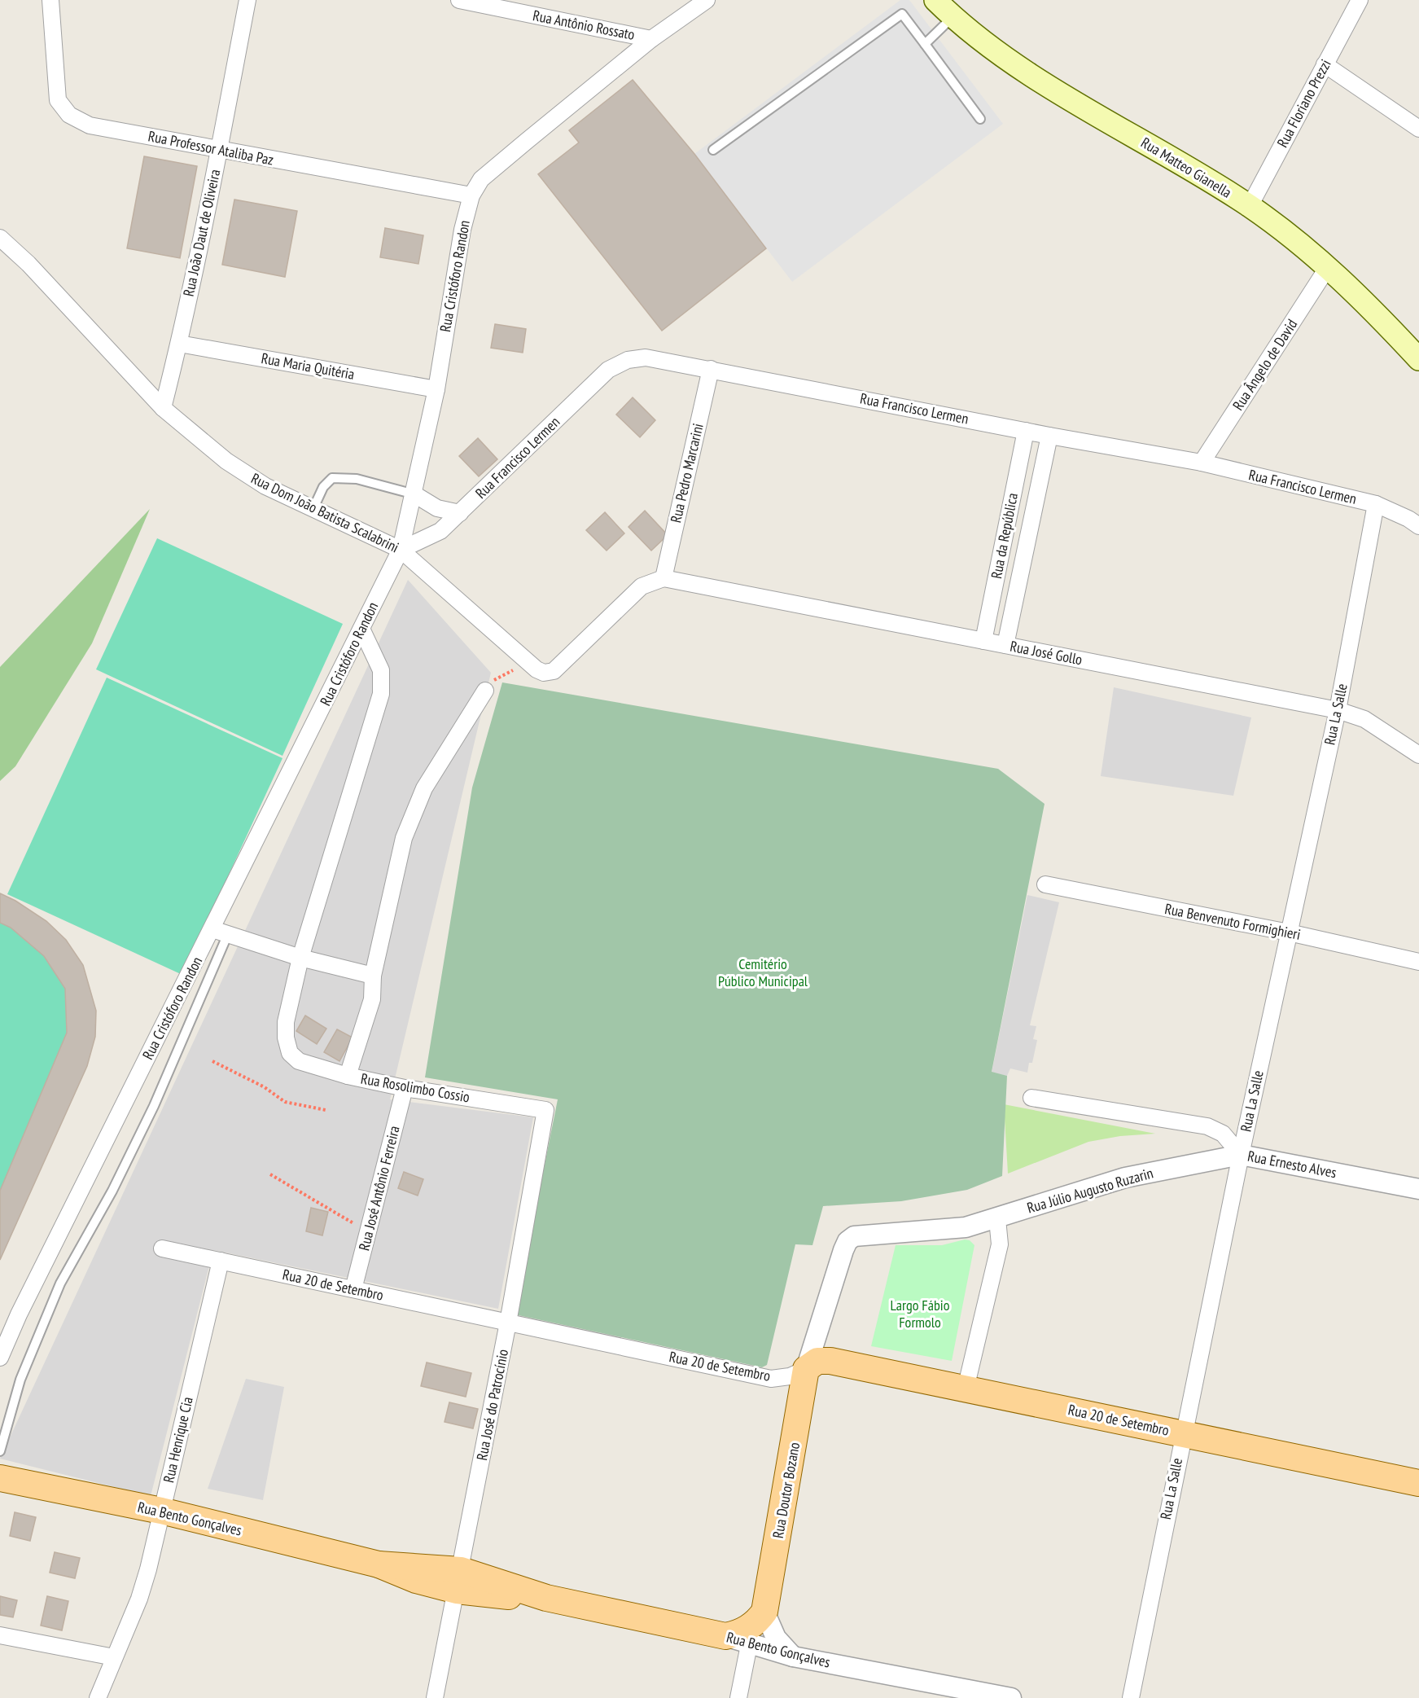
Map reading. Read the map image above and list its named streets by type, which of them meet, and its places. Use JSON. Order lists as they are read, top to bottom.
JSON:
{
  "streets": {
    "main road": [
      "Rua Matteo Gianella",
      "Rua 20 de Setembro",
      "Rua Doutor Bozano",
      "Rua Bento Gonçalves"
    ],
    "street": [
      "Rua Antônio Rossato",
      "Rua Floriano Prezzi",
      "Rua Professor Ataliba Paz",
      "Rua João Daut de Oliveira",
      "Rua Cristóforo Randon",
      "Rua Ângelo de David",
      "Rua Maria Quitéria",
      "Rua Francisco Lermen",
      "Rua Pedro Marcarini",
      "Rua Dom João Batista Scalabrini",
      "Rua da República",
      "Rua José Gollo",
      "Rua La Salle",
      "Rua Benvenuto Formighieri",
      "Rua Rosolimbo Cossio",
      "Rua Ernesto Alves",
      "Rua José Antônio Ferreira",
      "Rua Júlio Augusto Ruzarin",
      "Rua José do Patrocínio",
      "Rua Henrique Cia"
    ]
  },
  "crossings": [
    ["Rua Antônio Rossato", "Rua Cristóforo Randon"],
    ["Rua Floriano Prezzi", "Rua Matteo Gianella"],
    ["Rua Professor Ataliba Paz", "Rua João Daut de Oliveira"],
    ["Rua Professor Ataliba Paz", "Rua Cristóforo Randon"],
    ["Rua Matteo Gianella", "Rua Ângelo de David"],
    ["Rua João Daut de Oliveira", "Rua Maria Quitéria"],
    ["Rua João Daut de Oliveira", "Rua Dom João Batista Scalabrini"],
    ["Rua Cristóforo Randon", "Rua Maria Quitéria"],
    ["Rua Cristóforo Randon", "Rua Francisco Lermen"],
    ["Rua Cristóforo Randon", "Rua Dom João Batista Scalabrini"],
    ["Rua Ângelo de David", "Rua Francisco Lermen"],
    ["Rua Francisco Lermen", "Rua Pedro Marcarini"],
    ["Rua Francisco Lermen", "Rua Dom João Batista Scalabrini"],
    ["Rua Francisco Lermen", "Rua da República"],
    ["Rua Francisco Lermen", "Rua La Salle"],
    ["Rua Pedro Marcarini", "Rua Dom João Batista Scalabrini"],
    ["Rua Pedro Marcarini", "Rua José Gollo"],
    ["Rua Dom João Batista Scalabrini", "Rua José Gollo"],
    ["Rua da República", "Rua José Gollo"],
    ["Rua José Gollo", "Rua La Salle"],
    ["Rua La Salle", "Rua Benvenuto Formighieri"],
    ["Rua La Salle", "Rua Ernesto Alves"],
    ["Rua La Salle", "Rua Júlio Augusto Ruzarin"],
    ["Rua La Salle", "Rua 20 de Setembro"],
    ["Rua Rosolimbo Cossio", "Rua José Antônio Ferreira"],
    ["Rua Rosolimbo Cossio", "Rua José do Patrocínio"],
    ["Rua Ernesto Alves", "Rua Júlio Augusto Ruzarin"],
    ["Rua José Antônio Ferreira", "Rua 20 de Setembro"],
    ["Rua 20 de Setembro", "Rua José do Patrocínio"],
    ["Rua 20 de Setembro", "Rua Henrique Cia"],
    ["Rua 20 de Setembro", "Rua Doutor Bozano"],
    ["Rua José do Patrocínio", "Rua Bento Gonçalves"],
    ["Rua Henrique Cia", "Rua Bento Gonçalves"]
  ],
  "parks": ["Cemitério Público Municipal", "Largo Fábio Formolo"]
}
